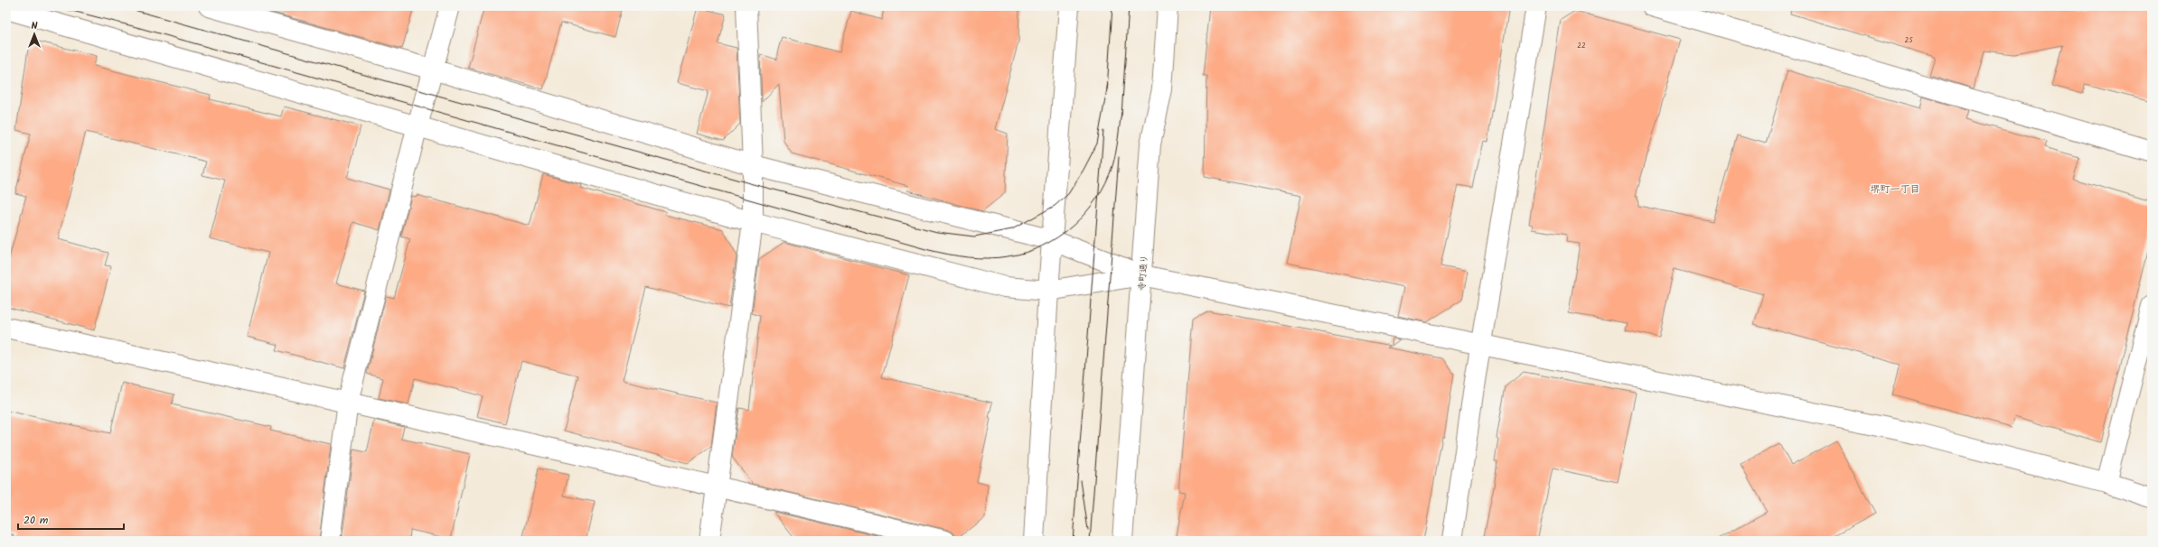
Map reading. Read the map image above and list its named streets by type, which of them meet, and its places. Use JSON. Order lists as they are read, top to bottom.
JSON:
{
  "streets": {
    "street": ["寺町通り"]
  },
  "districts": ["堺町一丁目"],
  "house_numbers": ["25", "22"],
  "scale_bar": "20 m",
  "north": "top"
}
